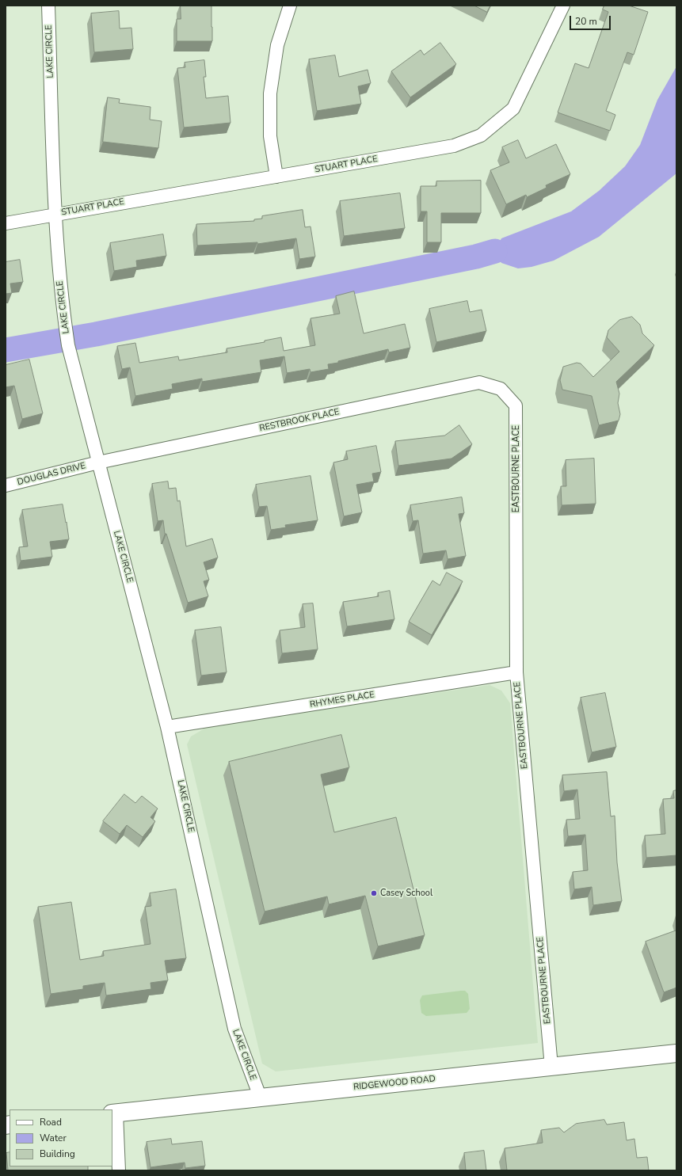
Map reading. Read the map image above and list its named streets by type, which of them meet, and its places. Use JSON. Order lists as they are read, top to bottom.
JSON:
{
  "streets": {
    "street": [
      "LAKE CIRCLE",
      "STUART PLACE",
      "RESTBROOK PLACE",
      "EASTBOURNE PLACE",
      "DOUGLAS DRIVE",
      "RHYMES PLACE",
      "RIDGEWOOD ROAD"
    ]
  },
  "crossings": [
    ["LAKE CIRCLE", "STUART PLACE"],
    ["LAKE CIRCLE", "RESTBROOK PLACE"],
    ["LAKE CIRCLE", "DOUGLAS DRIVE"],
    ["LAKE CIRCLE", "RHYMES PLACE"],
    ["LAKE CIRCLE", "RIDGEWOOD ROAD"],
    ["RESTBROOK PLACE", "EASTBOURNE PLACE"],
    ["RESTBROOK PLACE", "DOUGLAS DRIVE"],
    ["EASTBOURNE PLACE", "RHYMES PLACE"],
    ["EASTBOURNE PLACE", "RIDGEWOOD ROAD"]
  ],
  "places": ["Casey School"],
  "legend": ["Road", "Water", "Building"],
  "scale_bar": "20 m"
}
